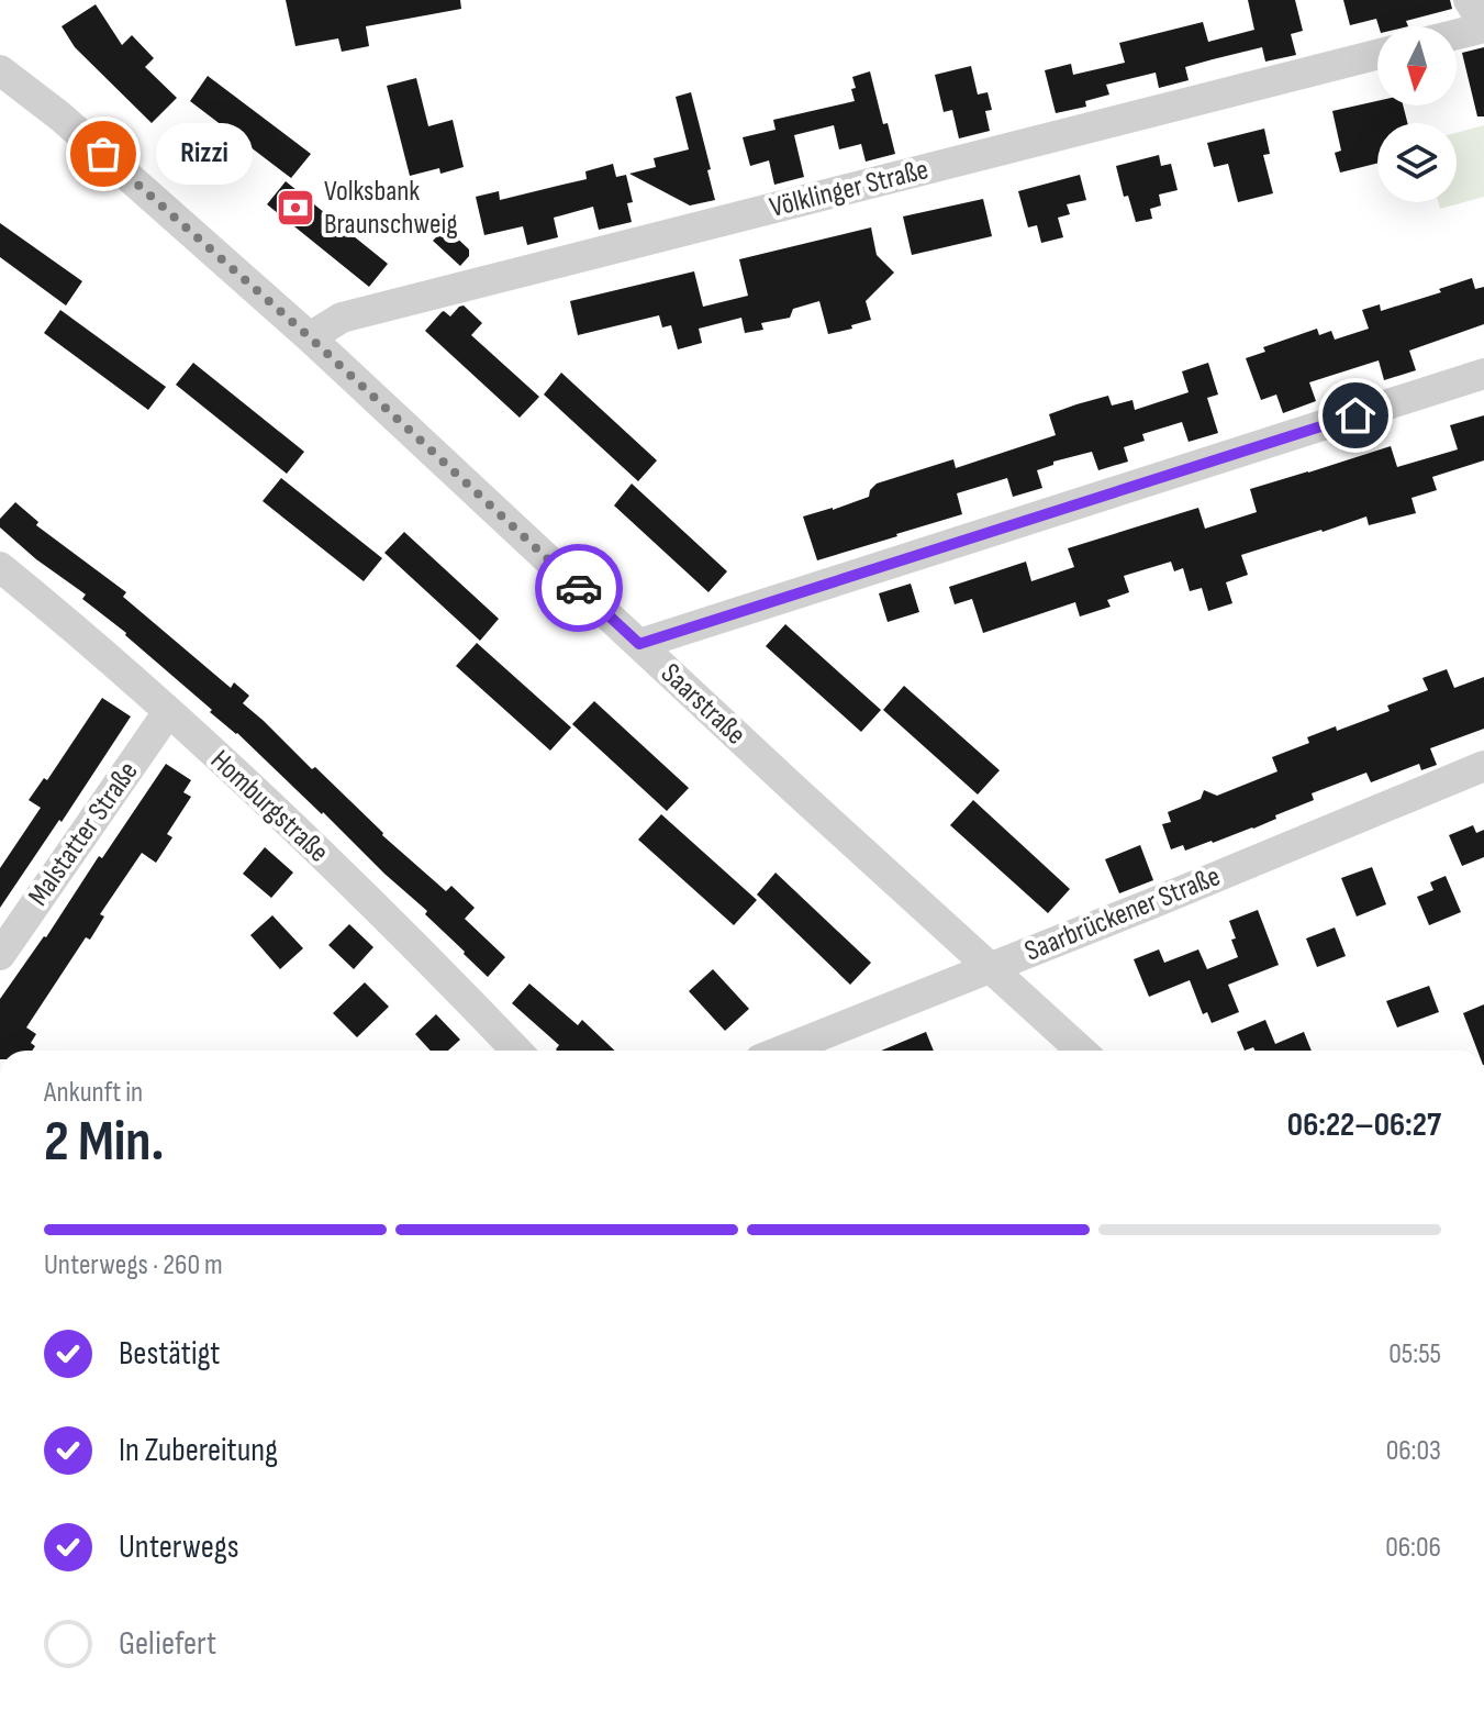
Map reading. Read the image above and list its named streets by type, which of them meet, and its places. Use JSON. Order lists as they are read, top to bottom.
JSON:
{
  "streets": {
    "street": [
      "Völklinger Straße",
      "Saarstraße",
      "Homburgstraße",
      "Malstatter Straße",
      "Saarbrückener Straße"
    ]
  },
  "crossings": [
    ["Völklinger Straße", "Saarstraße"],
    ["Saarstraße", "Saarbrückener Straße"],
    ["Homburgstraße", "Malstatter Straße"]
  ],
  "places": {
    "other": ["Rizzi"],
    "bank": ["Volksbank Braunschweig"]
  },
  "north": "bottom",
  "page": {
    "bubble": "Rizzi",
    "heading": ["2 Min.", "Ankunft in", "06:22–06:27"],
    "bar": "Unterwegs · 260 m",
    "list": [
      ["Bestätigt", "05:55"],
      ["In Zubereitung", "06:03"],
      ["Unterwegs", "06:06"],
      "Geliefert"
    ]
  }
}
